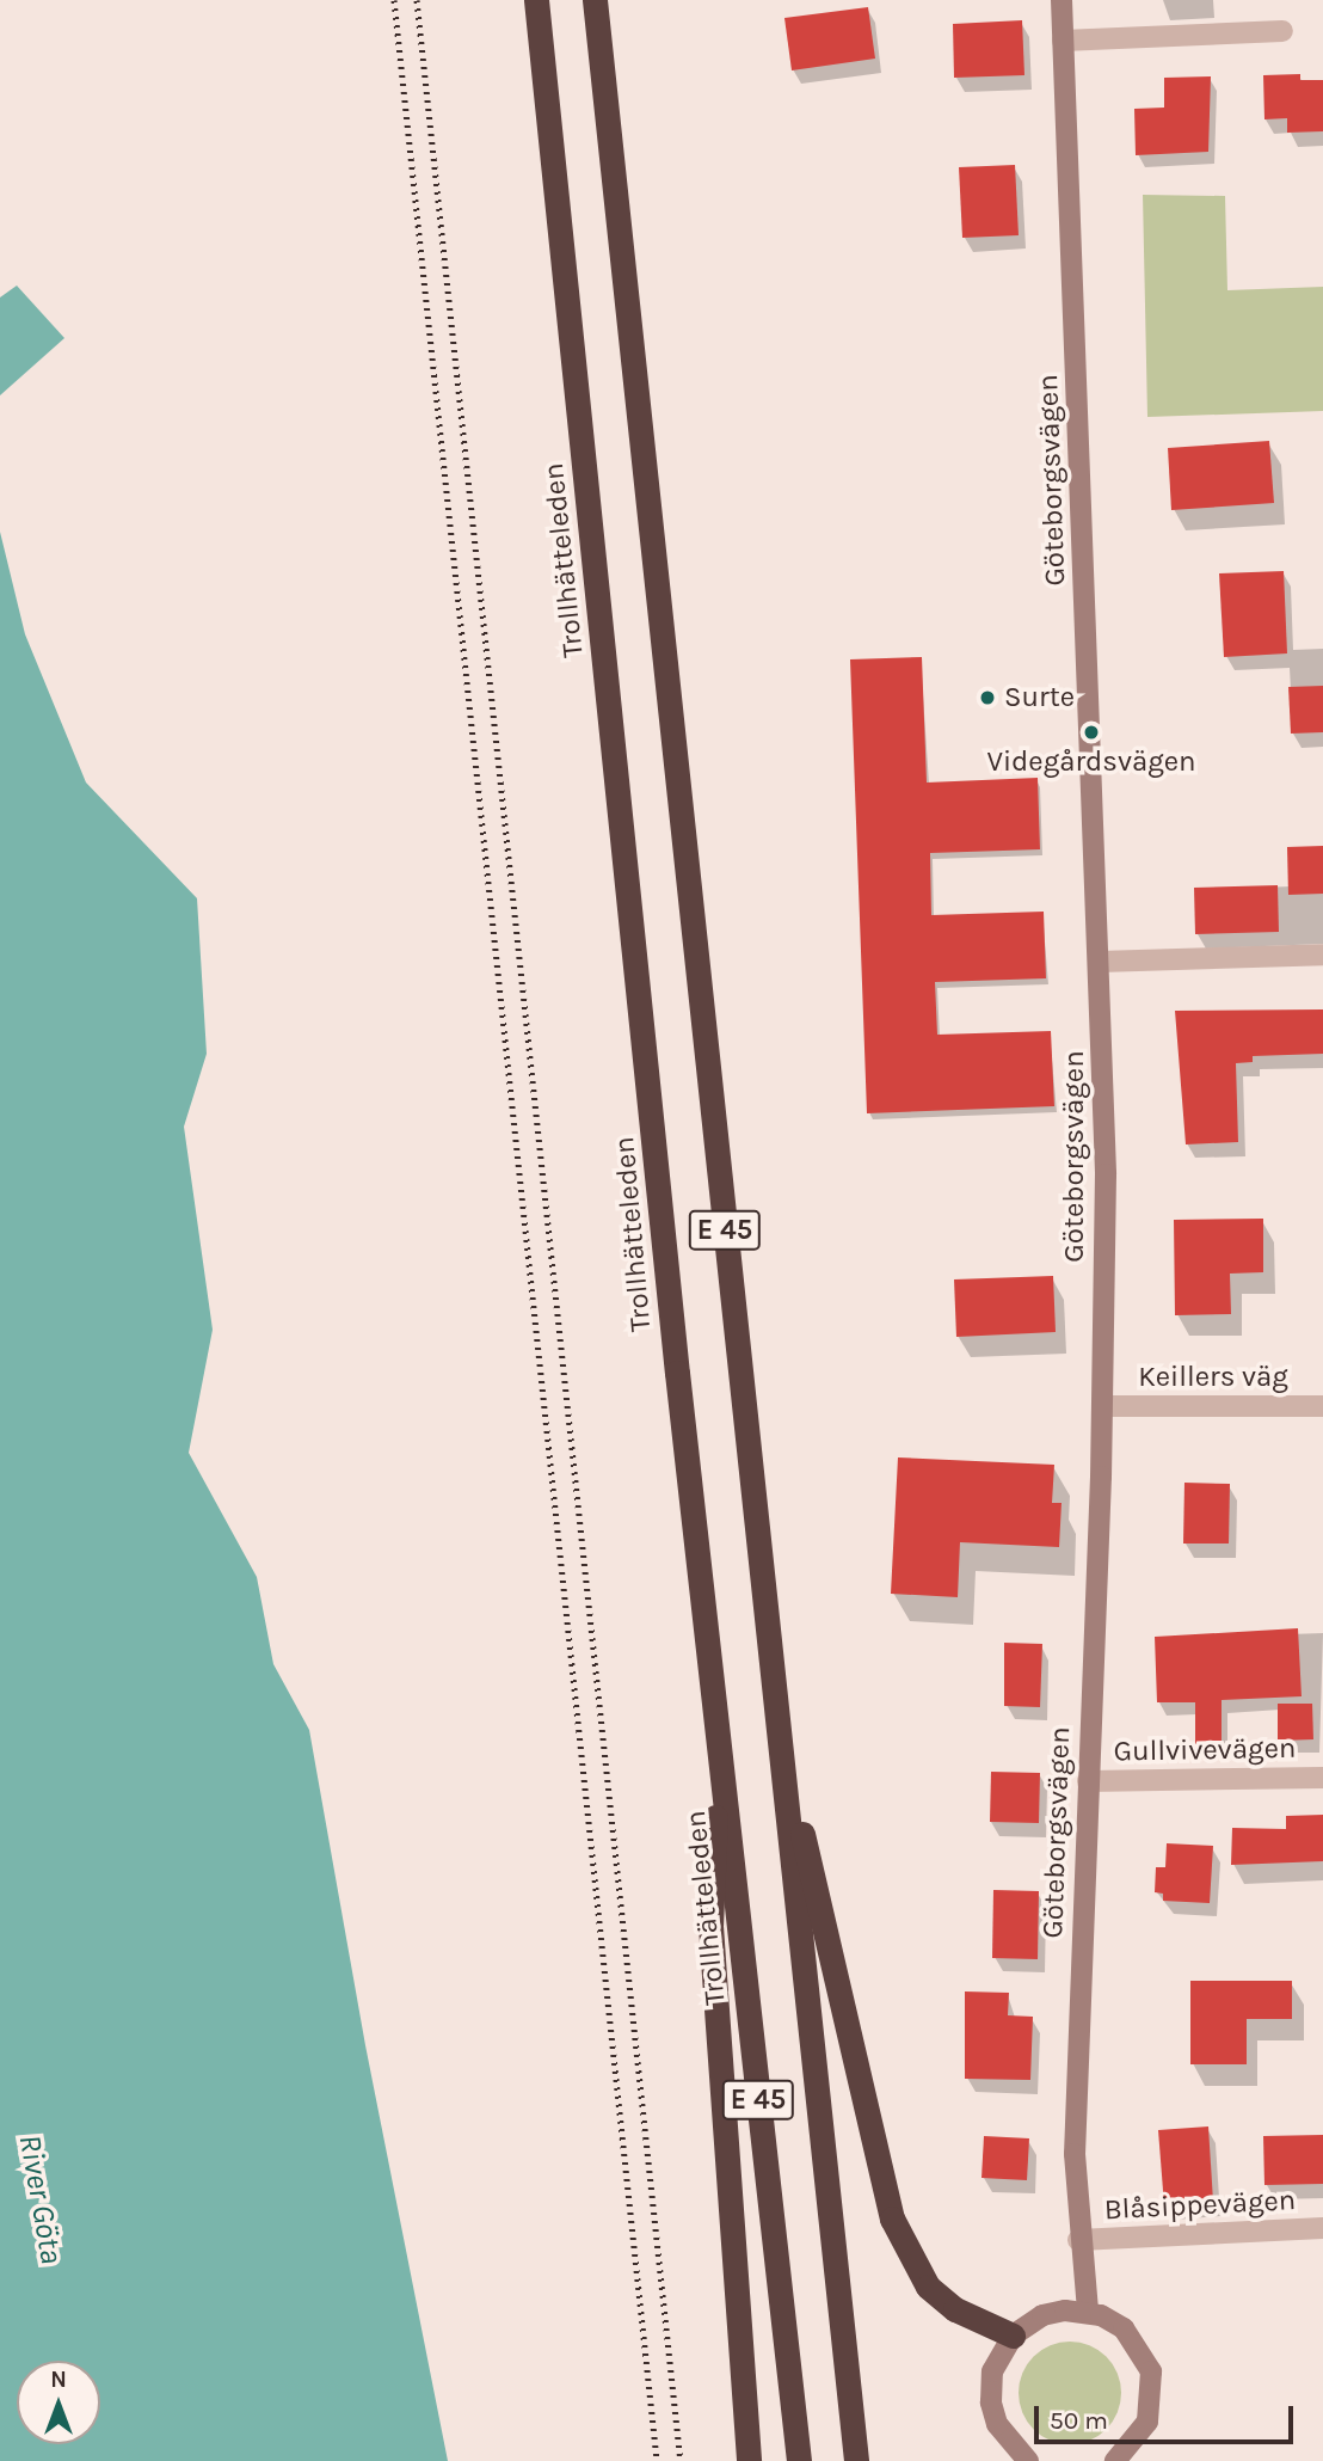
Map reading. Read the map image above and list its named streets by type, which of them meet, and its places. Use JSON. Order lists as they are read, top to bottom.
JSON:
{
  "streets": {
    "highway": ["Trollhätteleden", "E 45"],
    "street": [
      "Göteborgsvägen",
      "Keillers väg",
      "Gullvivevägen",
      "Blåsippevägen"
    ]
  },
  "crossings": [
    ["Göteborgsvägen", "Keillers väg"],
    ["Göteborgsvägen", "Gullvivevägen"],
    ["Göteborgsvägen", "Blåsippevägen"]
  ],
  "water": ["River Göta"],
  "places": ["Surte", "Videgårdsvägen"],
  "scale_bar": "50 m",
  "north": "top"
}
